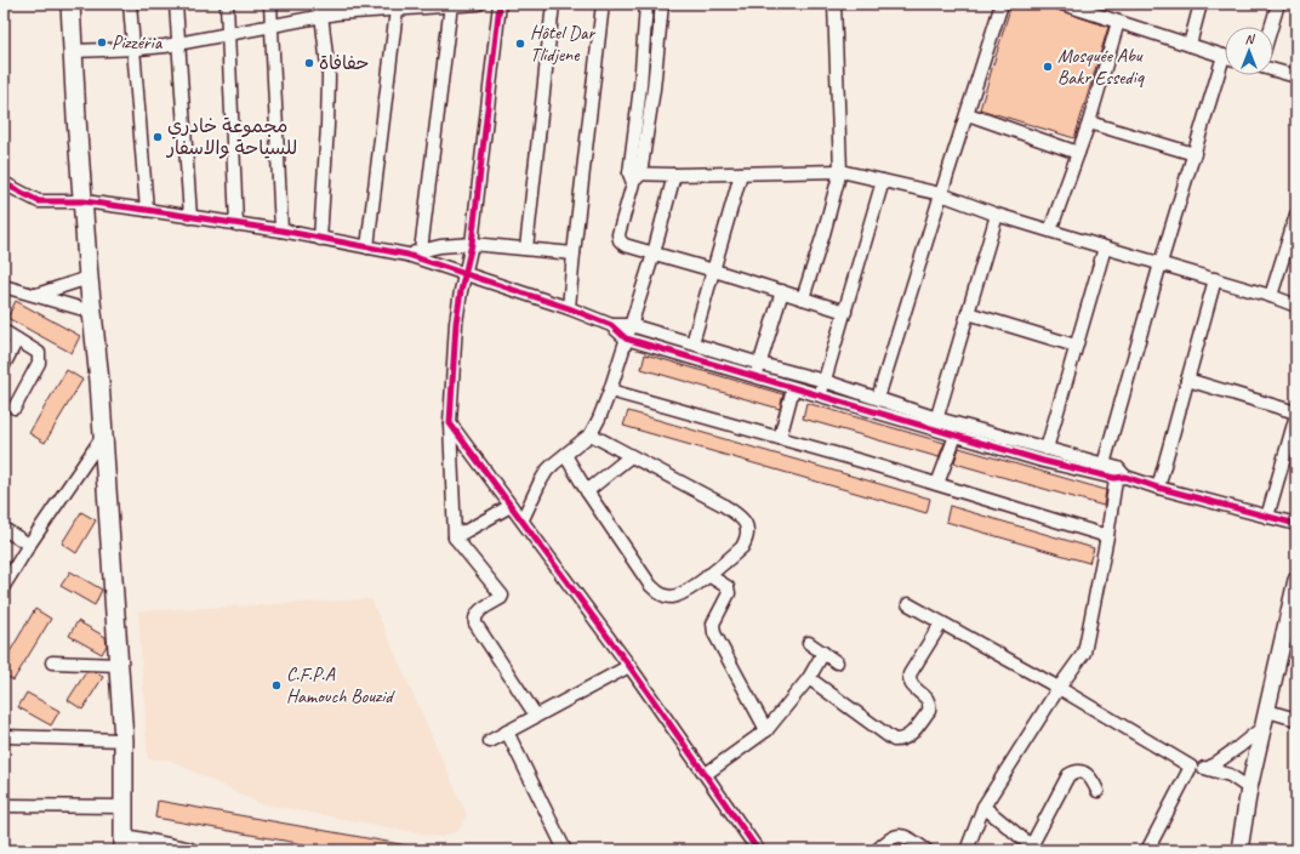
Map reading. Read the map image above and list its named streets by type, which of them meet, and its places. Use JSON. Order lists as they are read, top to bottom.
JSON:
{
  "places": [
    "Pizzéria",
    "Hôtel Dar Tlidjene",
    "حفافاة",
    "Mosquée Abu Bakr Essediq",
    "مجموعة خادري للسياحة والاسفار",
    "C.F.P.A Hamouch Bouzid"
  ],
  "north": "top"
}
